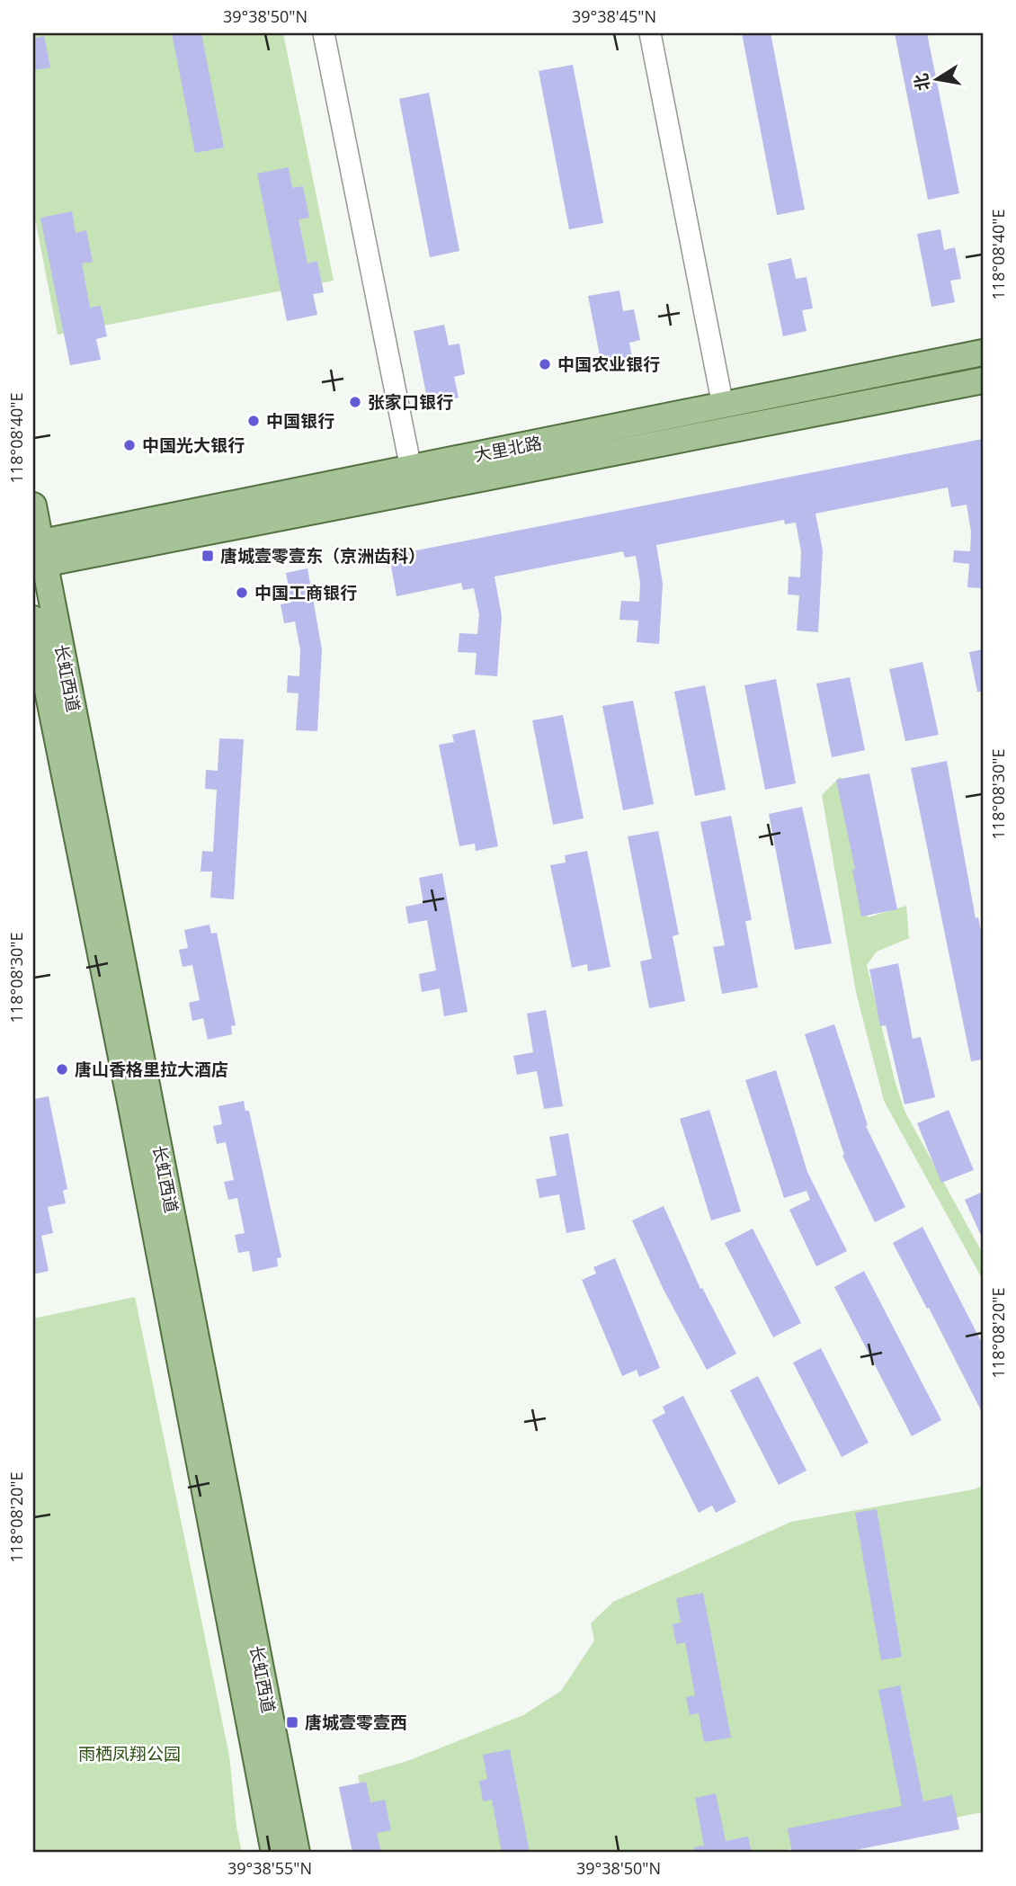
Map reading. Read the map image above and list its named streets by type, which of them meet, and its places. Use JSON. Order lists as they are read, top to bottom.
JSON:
{
  "streets": {
    "main road": ["大里北路", "长虹西道"]
  },
  "crossings": [
    ["大里北路", "长虹西道"]
  ],
  "parks": ["雨栖凤翔公园"],
  "places": {
    "other": [
      "中国农业银行",
      "张家口银行",
      "中国银行",
      "中国光大银行",
      "中国工商银行",
      "唐山香格里拉大酒店"
    ],
    "transit": ["唐城壹零壹东（京洲齿科）", "唐城壹零壹西"]
  },
  "north": "left",
  "coordinates": [
    "39°38'50\"N",
    "39°38'45\"N",
    "118°08'40\"E",
    "118°08'30\"E",
    "118°08'20\"E",
    "39°38'55\"N"
  ]
}
